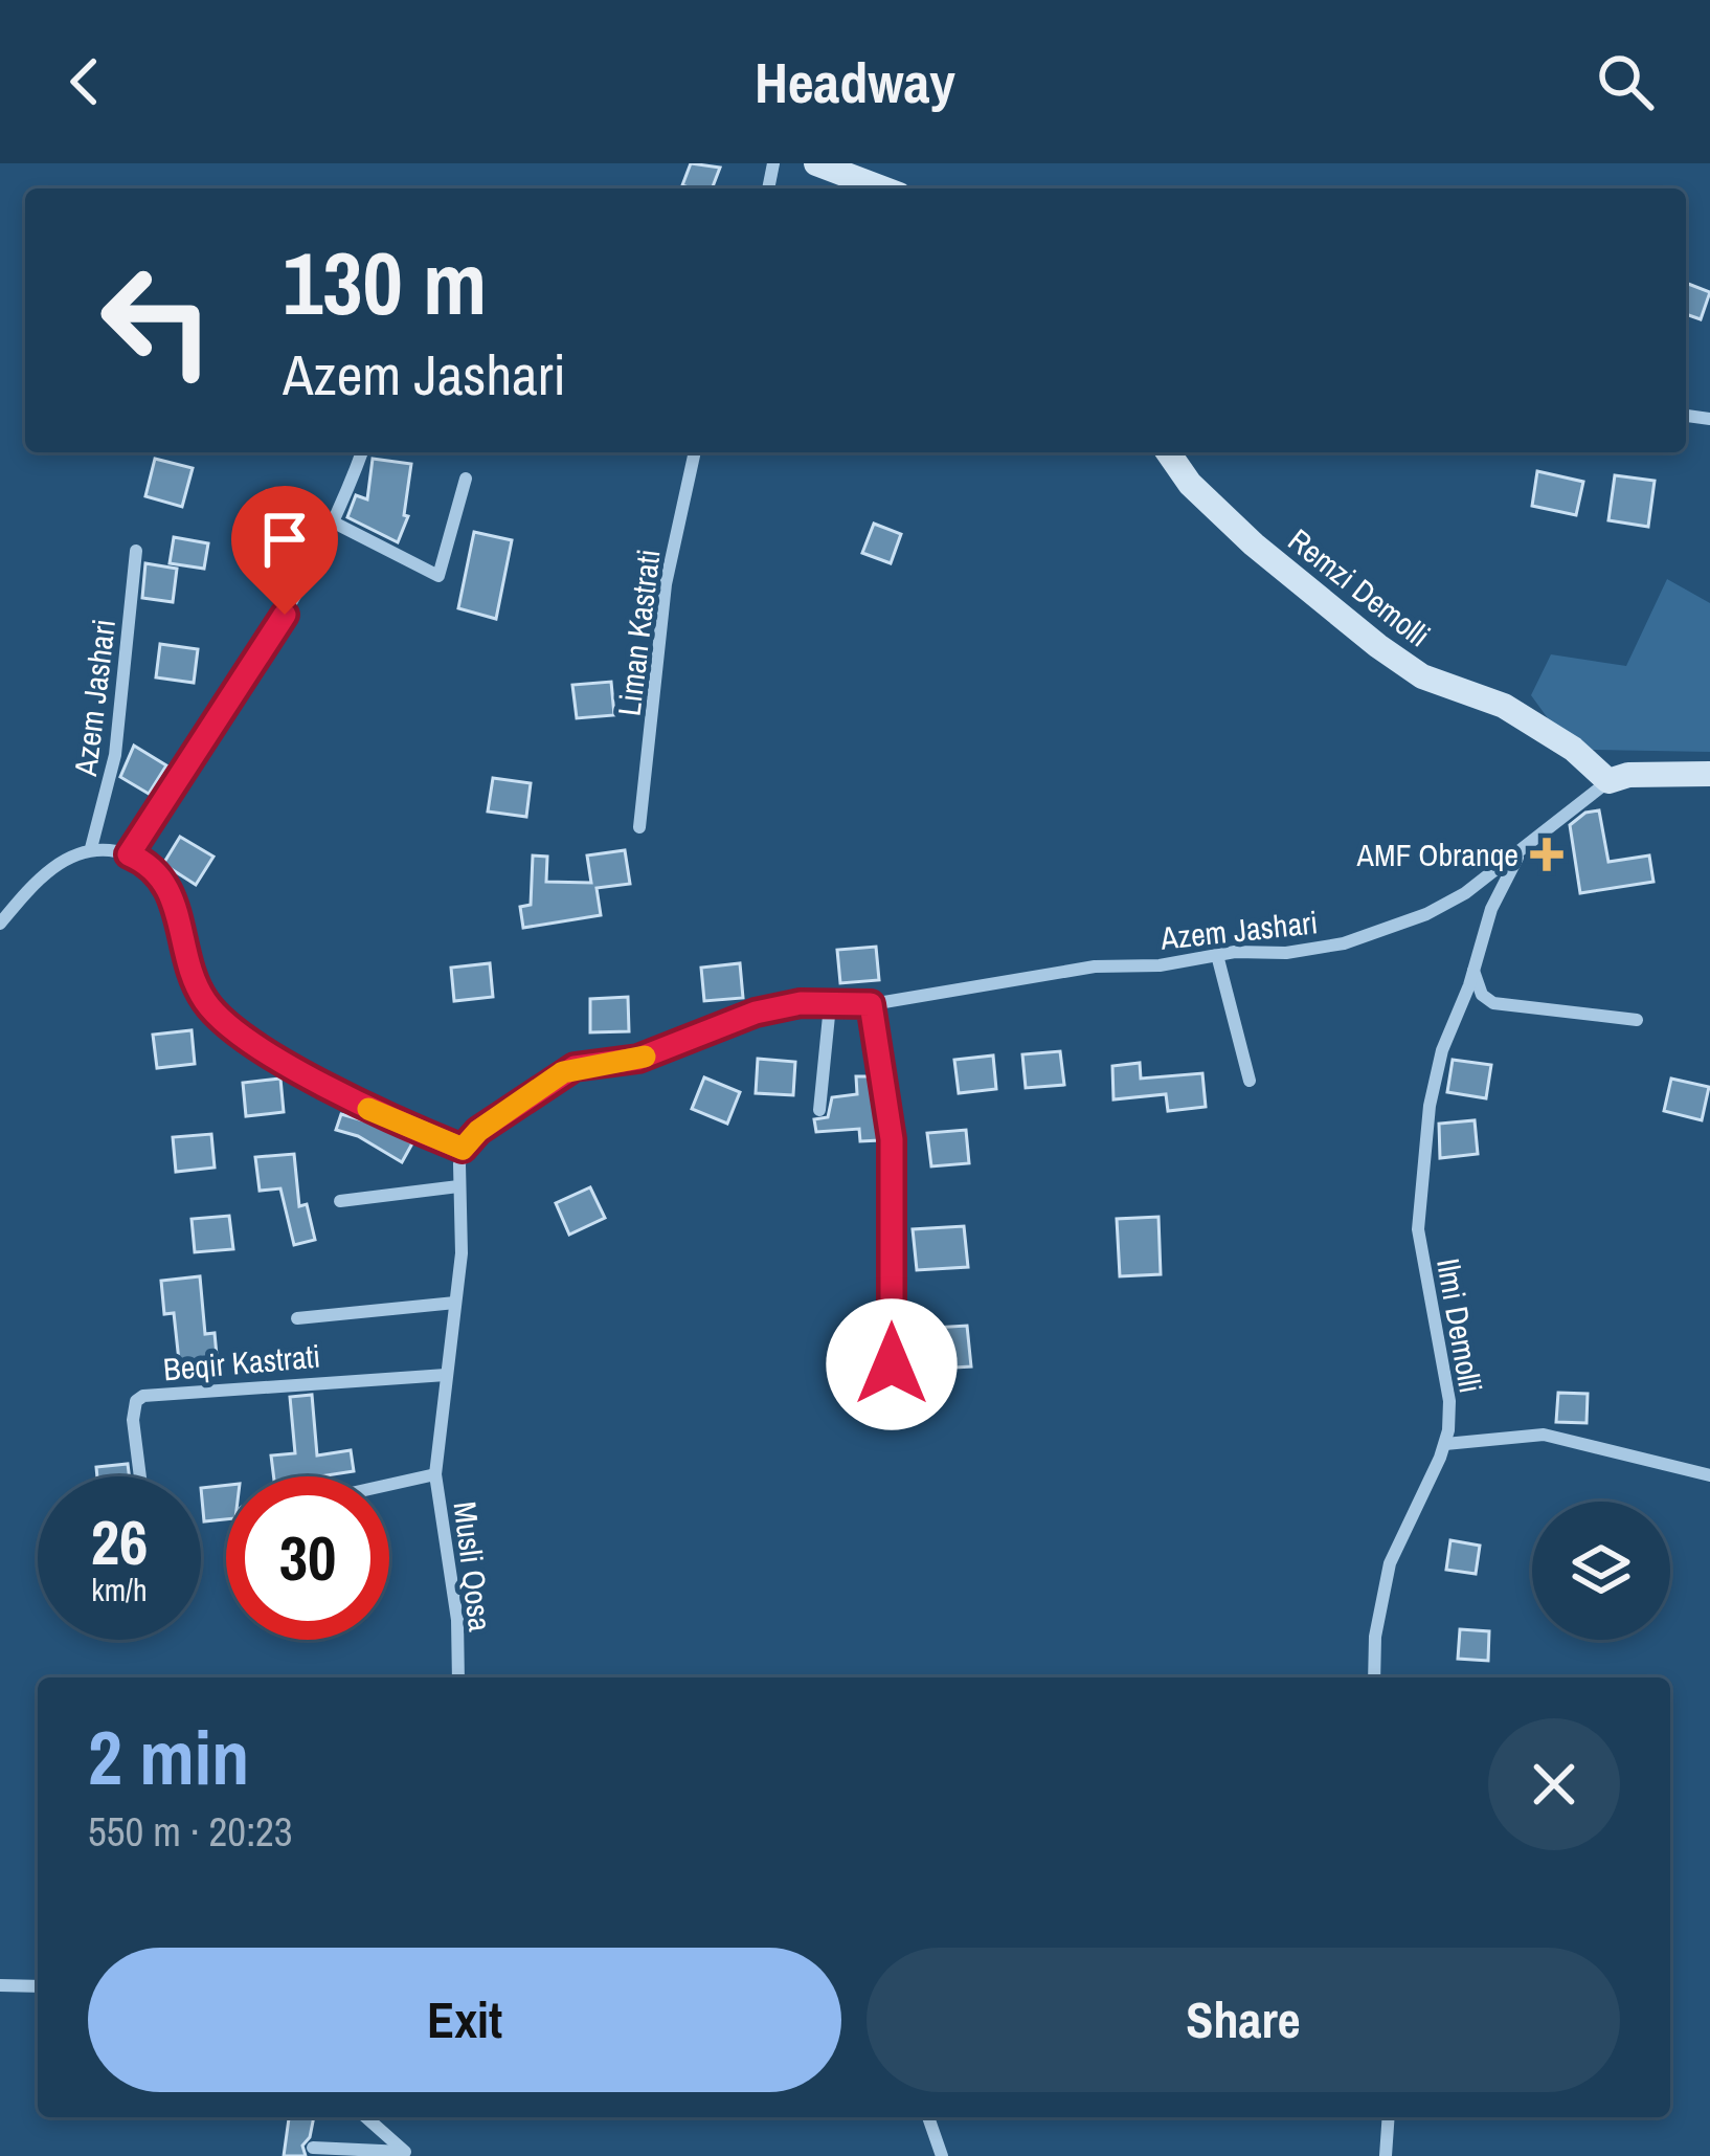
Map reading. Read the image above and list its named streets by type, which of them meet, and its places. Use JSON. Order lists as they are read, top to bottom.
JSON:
{
  "streets": {
    "street": [
      "Remzi Demolli",
      "Liman Kastrati",
      "Azem Jashari",
      "Ilmi Demolli",
      "Beqir Kastrati",
      "Musli Qosa"
    ]
  },
  "crossings": [
    ["Remzi Demolli", "Azem Jashari"],
    ["Azem Jashari", "Ilmi Demolli"],
    ["Beqir Kastrati", "Musli Qosa"]
  ],
  "places": {
    "health": ["AMF Obranqe"]
  },
  "page": {
    "header": "Headway",
    "turn": ["130 m", "Azem Jashari"],
    "speed": "26 km/h",
    "limit": "30",
    "heading": ["2 min", "550 m · 20:23"],
    "buttons": ["Exit", "Share"]
  }
}
